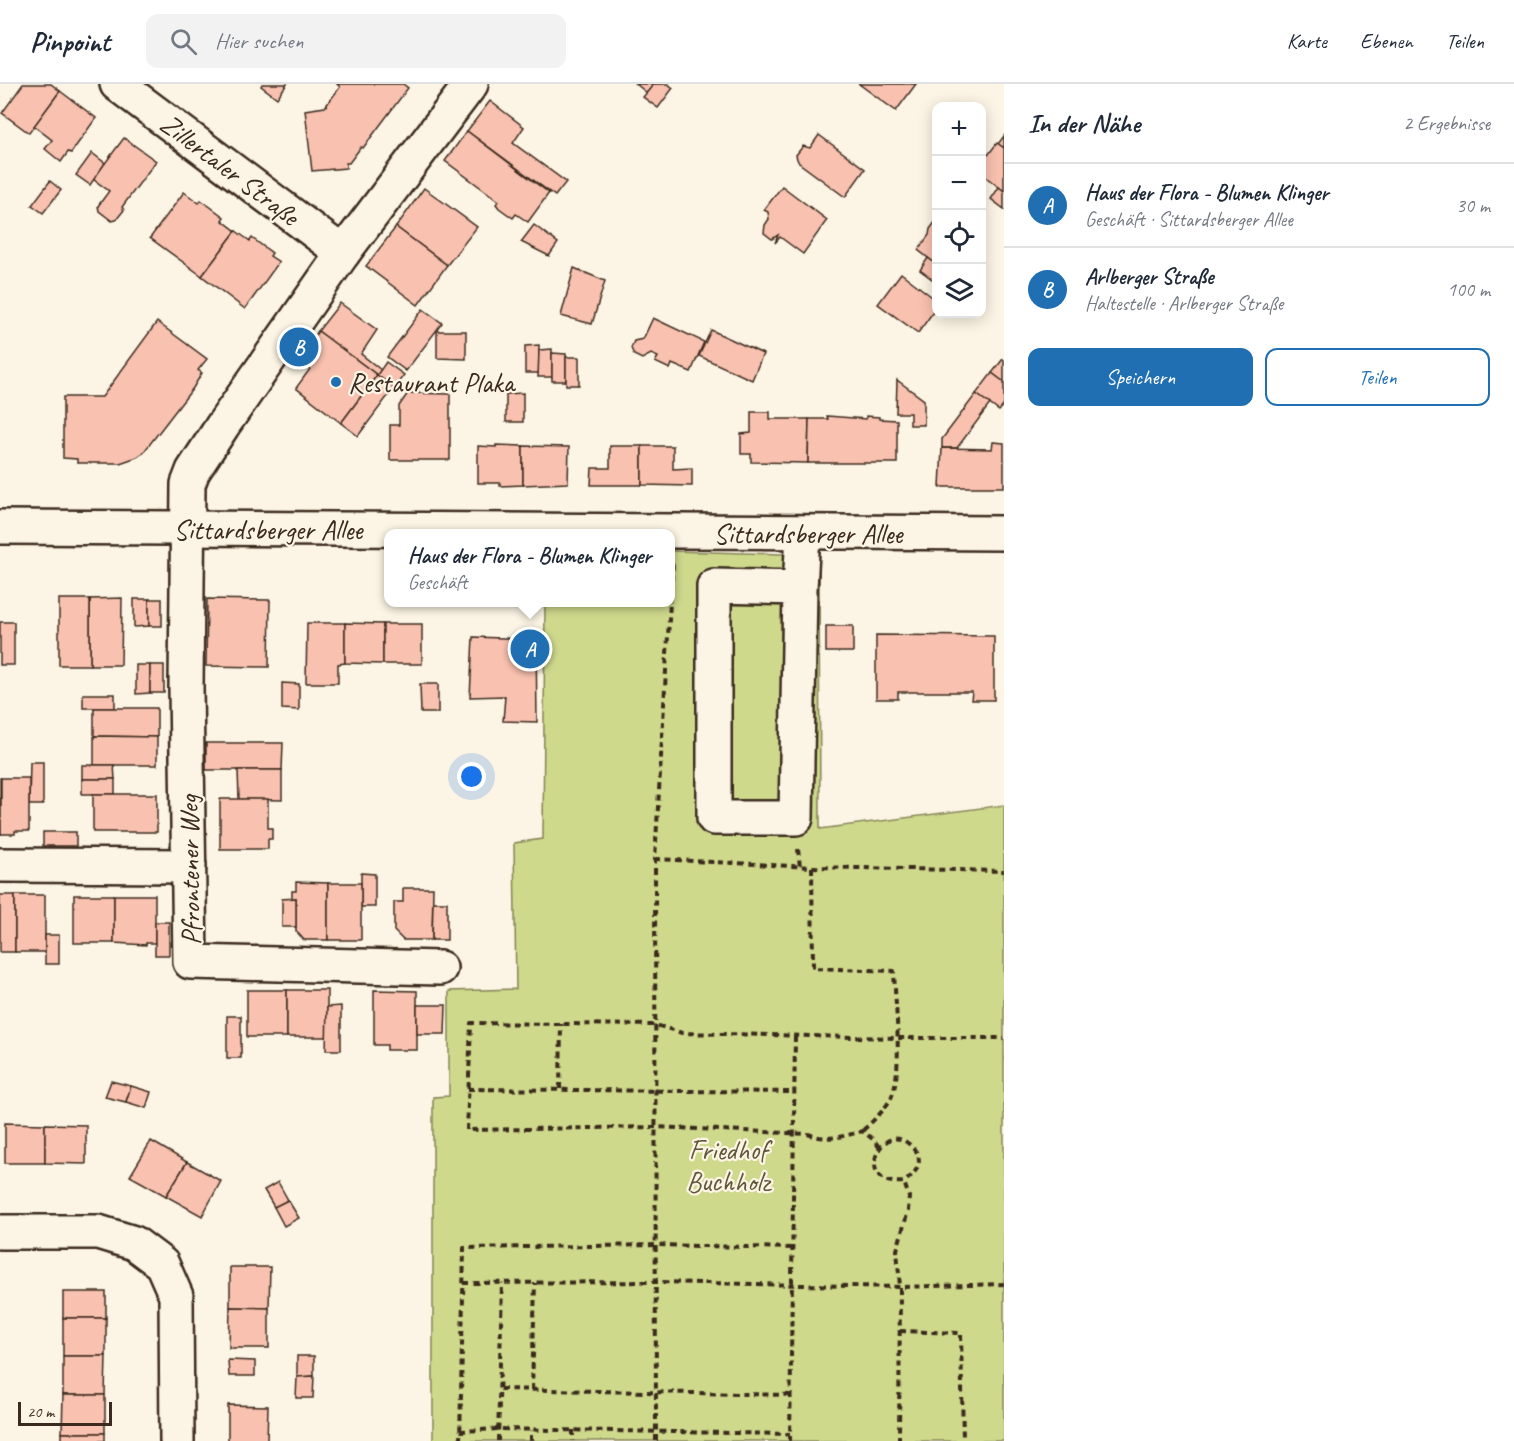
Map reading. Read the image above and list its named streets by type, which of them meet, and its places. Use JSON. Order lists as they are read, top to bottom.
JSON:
{
  "streets": {
    "street": ["Zillertaler Straße", "Sittardsberger Allee", "Pfrontener Weg"]
  },
  "crossings": [
    ["Zillertaler Straße", "Pfrontener Weg"],
    ["Sittardsberger Allee", "Pfrontener Weg"]
  ],
  "parks": ["Friedhof Buchholz"],
  "places": ["Restaurant Plaka"],
  "scale_bar": "20 m",
  "page": {
    "header": "Pinpoint",
    "search": "Hier suchen",
    "nav": ["Karte", "Ebenen", "Teilen"],
    "heading": ["In der Nähe", "2 Ergebnisse"],
    "map_buttons": ["+", "−"],
    "list": [
      {
        "mark": "A",
        "name": "Haus der Flora - Blumen Klinger",
        "note": "Geschäft · Sittardsberger Allee",
        "value": "30 m"
      },
      {
        "mark": "B",
        "name": "Arlberger Straße",
        "note": "Haltestelle · Arlberger Straße",
        "value": "100 m"
      }
    ],
    "pins": ["B", "A"],
    "buttons": ["Speichern", "Teilen"],
    "popup": ["Haus der Flora - Blumen Klinger", "Geschäft"],
    "scale": "20 m"
  }
}
